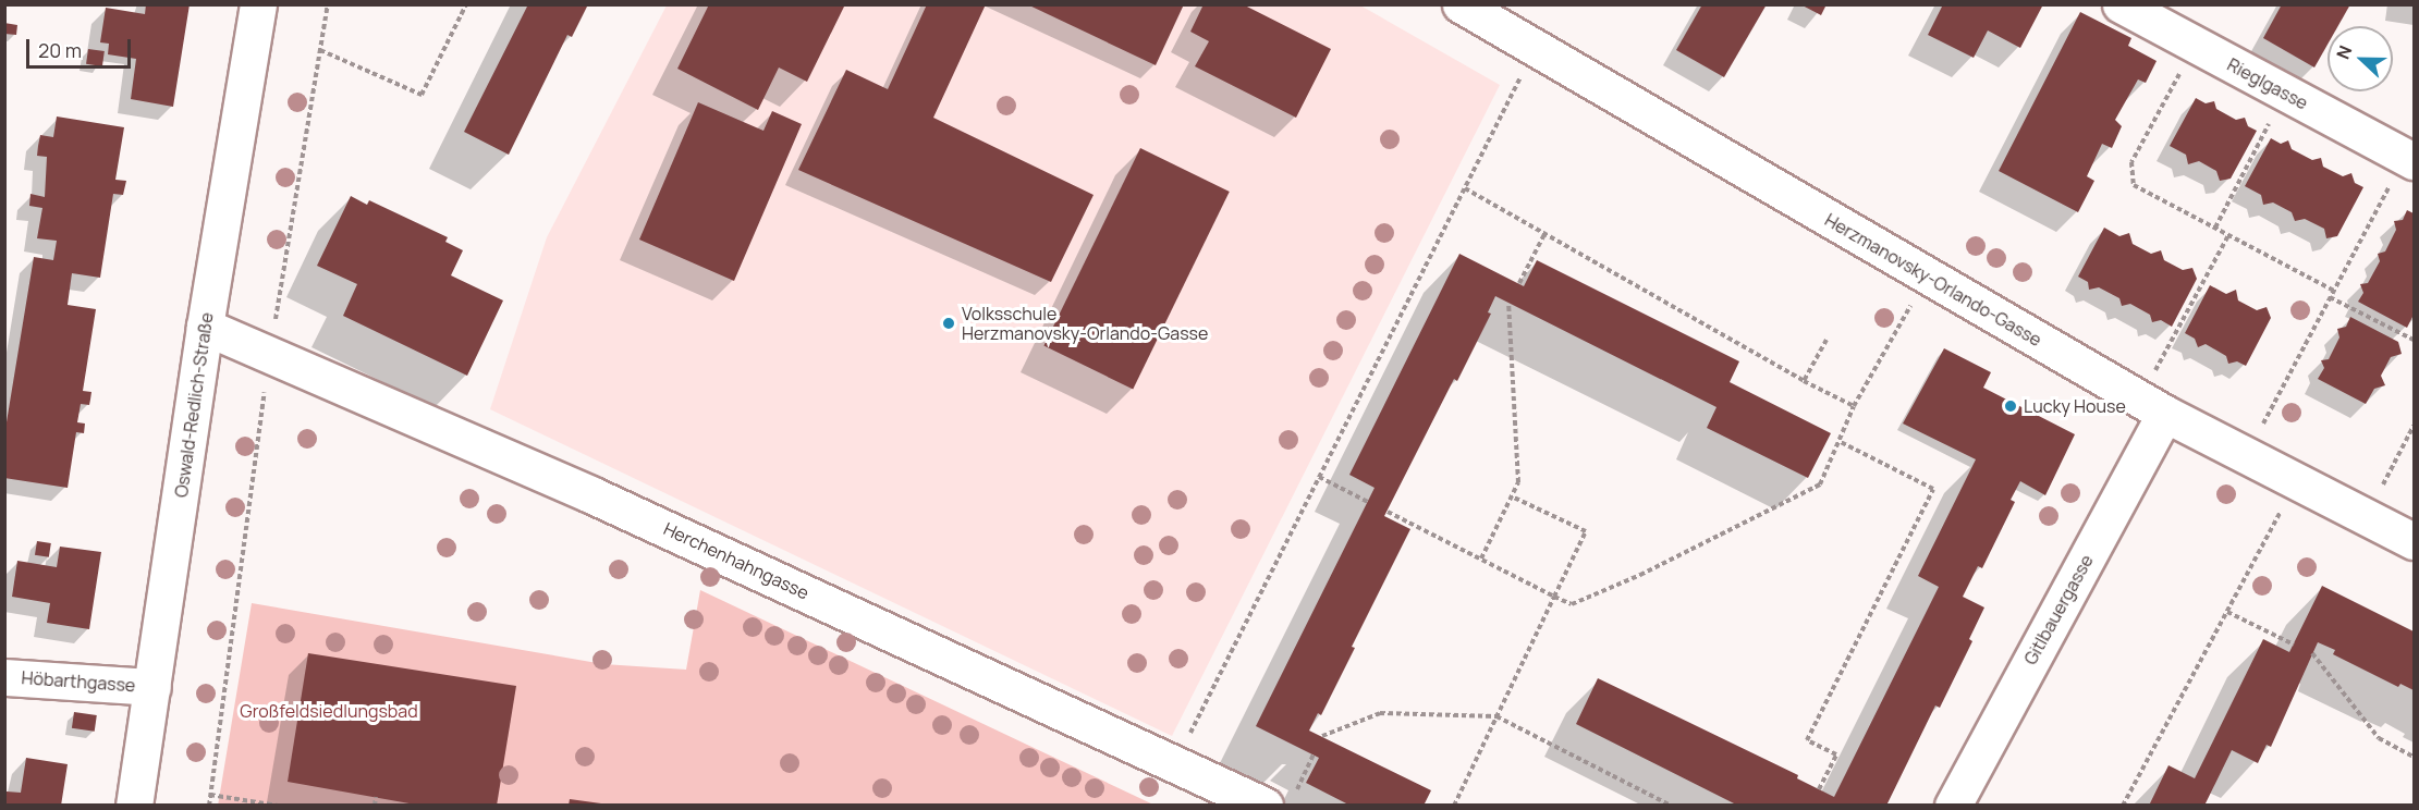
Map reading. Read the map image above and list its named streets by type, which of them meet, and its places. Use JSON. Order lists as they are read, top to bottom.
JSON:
{
  "streets": {
    "street": [
      "Rieglgasse",
      "Herzmanovsky-Orlando-Gasse",
      "Oswald-Redlich-Straße",
      "Herchenhahngasse",
      "Gitlbauergasse",
      "Höbarthgasse"
    ]
  },
  "crossings": [
    ["Herzmanovsky-Orlando-Gasse", "Gitlbauergasse"],
    ["Oswald-Redlich-Straße", "Herchenhahngasse"],
    ["Oswald-Redlich-Straße", "Höbarthgasse"]
  ],
  "parks": ["Großfeldsiedlungsbad"],
  "places": ["Volksschule Herzmanovsky-Orlando-Gasse", "Lucky House"],
  "scale_bar": "20 m",
  "north": "left"
}
